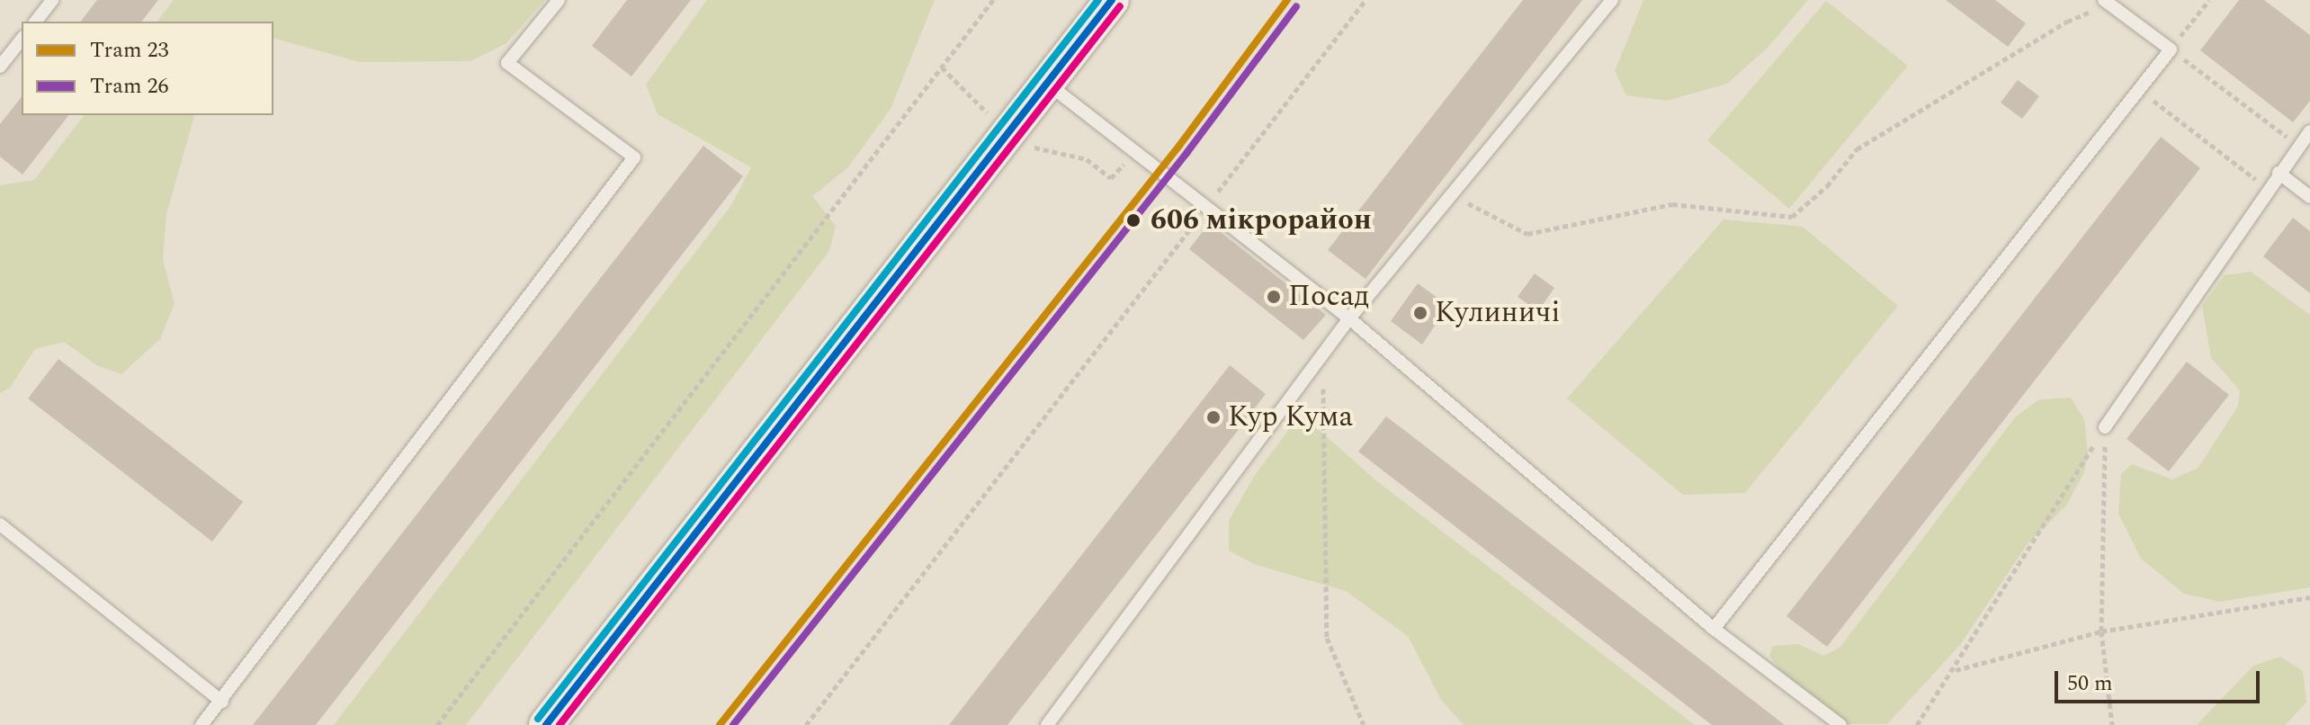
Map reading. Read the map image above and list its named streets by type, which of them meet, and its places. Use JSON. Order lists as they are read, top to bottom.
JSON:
{
  "places": [
    "606 мікрорайон",
    "Посад",
    "Кулиничі",
    "Кур Кума"
  ],
  "lines": ["tram line 23", "tram line 26"],
  "legend": ["Tram 23", "Tram 26"],
  "scale_bar": "50 m"
}
